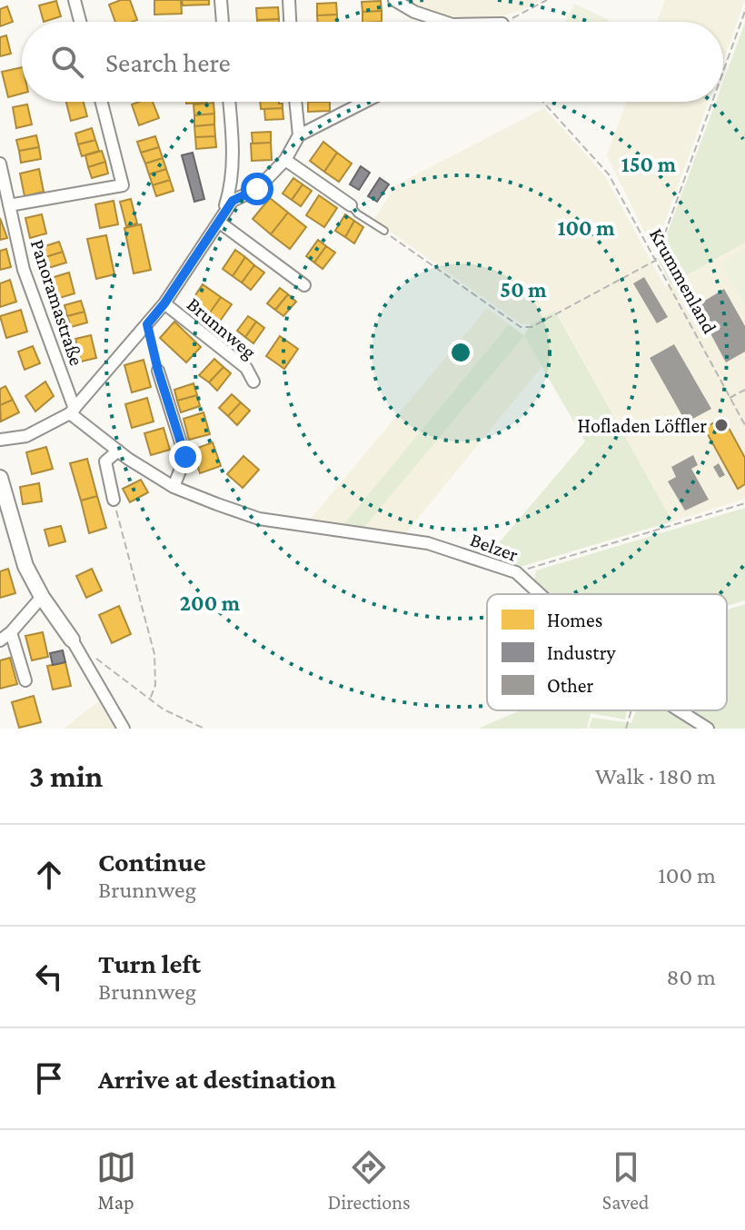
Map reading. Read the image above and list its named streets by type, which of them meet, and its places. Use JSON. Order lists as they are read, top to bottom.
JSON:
{
  "streets": {
    "street": ["Panoramastraße", "Brunnweg", "Belzer"],
    "path": ["Krummenland"]
  },
  "crossings": [
    ["Panoramastraße", "Brunnweg"],
    ["Panoramastraße", "Belzer"],
    ["Brunnweg", "Belzer"]
  ],
  "places": ["Hofladen Löffler"],
  "legend": ["Homes", "Industry", "Other"],
  "page": {
    "search": "Search here",
    "heading": ["3 min", "Walk · 180 m"],
    "list": [
      ["Continue", "Brunnweg", "100 m"],
      ["Turn left", "Brunnweg", "80 m"],
      "Arrive at destination"
    ],
    "nav": ["Map", "Directions", "Saved"]
  },
  "rings": [
    "150 m",
    "100 m",
    "50 m",
    "200 m"
  ]
}
